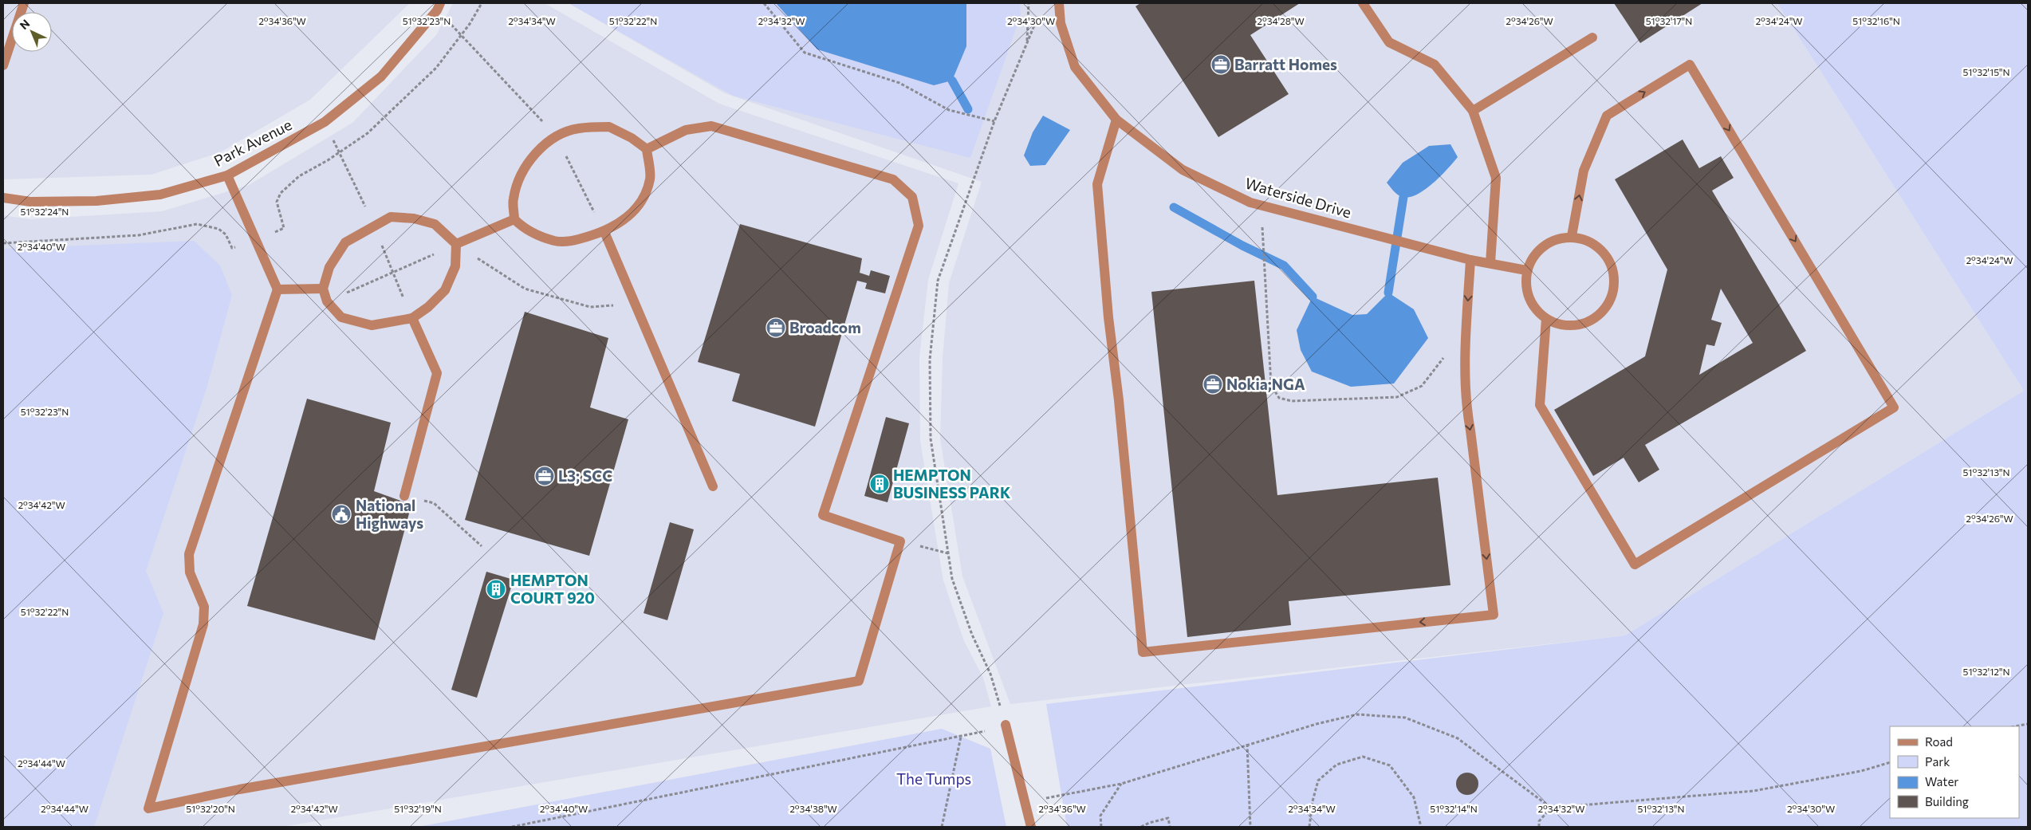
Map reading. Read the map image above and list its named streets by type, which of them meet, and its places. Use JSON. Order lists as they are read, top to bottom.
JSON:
{
  "streets": {
    "street": ["Park Avenue", "Waterside Drive"]
  },
  "parks": ["The Tumps"],
  "places": {
    "office": [
      "Barratt Homes",
      "Broadcom",
      "Nokia;NGA",
      "L3; SCC"
    ],
    "building": ["HEMPTON BUSINESS PARK", "HEMPTON COURT 920"],
    "public building": ["National Highways"]
  },
  "legend": [
    "Road",
    "Park",
    "Water",
    "Building"
  ],
  "north": "top left",
  "coordinates": [
    "51°32'23\"N",
    "51°32'22\"N",
    "51°32'17\"N",
    "51°32'16\"N",
    "2°34'24\"W",
    "2°34'36\"W",
    "2°34'34\"W",
    "2°34'32\"W",
    "2°34'30\"W",
    "2°34'28\"W",
    "2°34'26\"W",
    "51°32'15\"N",
    "51°32'24\"N",
    "2°34'40\"W",
    "51°32'13\"N",
    "2°34'42\"W",
    "51°32'12\"N",
    "2°34'44\"W",
    "2°34'38\"W",
    "51°32'20\"N",
    "51°32'19\"N",
    "51°32'14\"N"
  ]
}
